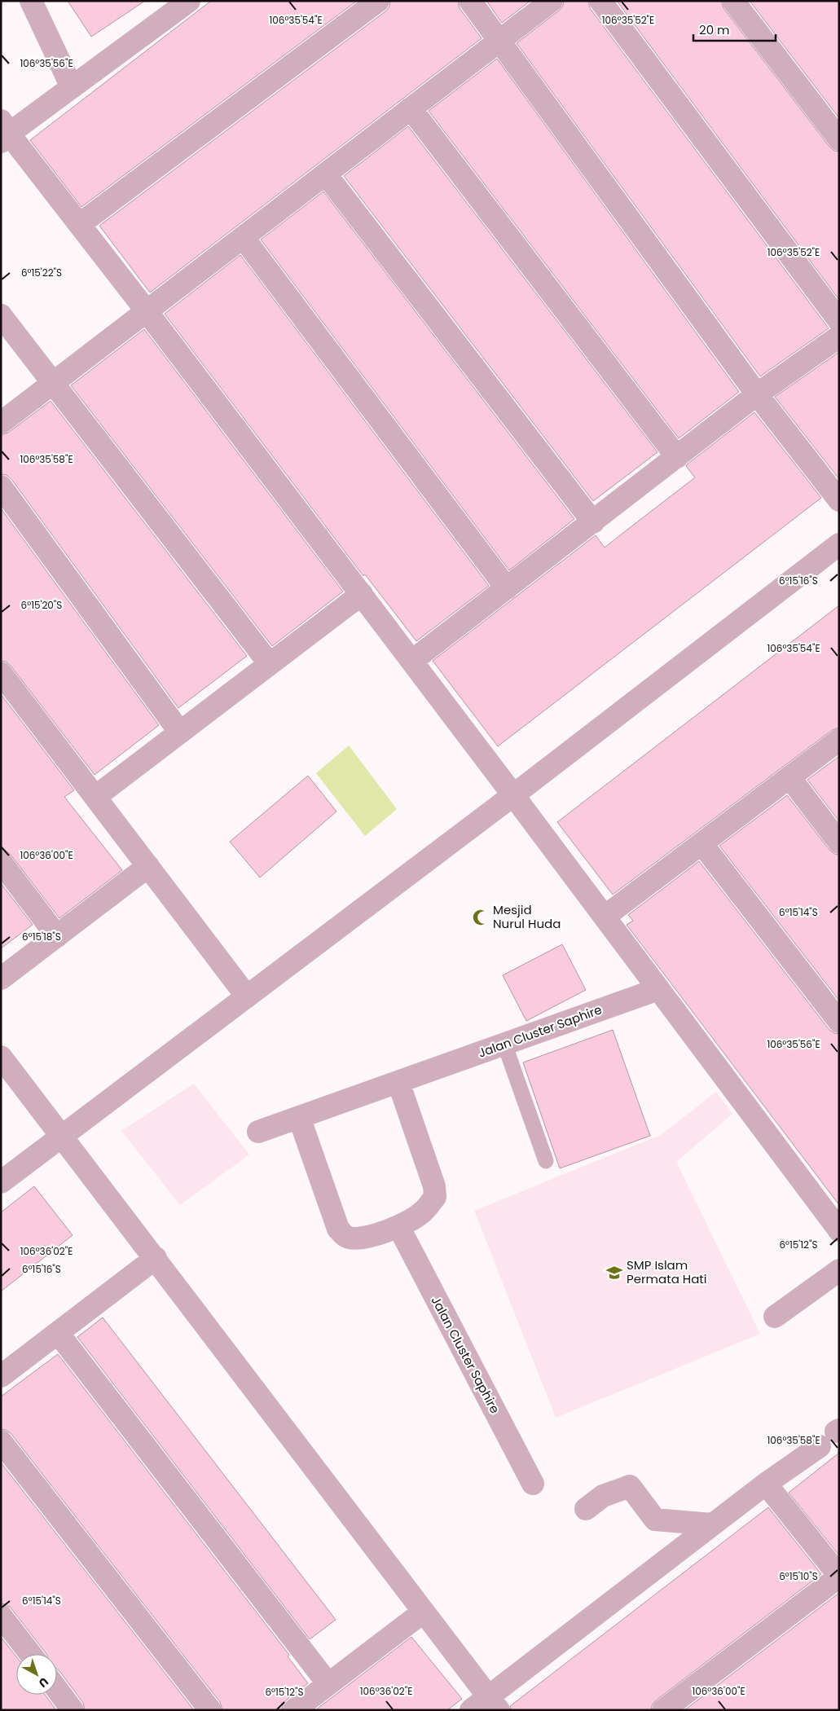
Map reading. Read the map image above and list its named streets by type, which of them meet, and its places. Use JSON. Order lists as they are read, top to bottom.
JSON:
{
  "streets": {
    "street": ["Jalan Cluster Saphire"]
  },
  "places": {
    "mosque": ["Mesjid Nurul Huda"],
    "school or university": ["SMP Islam Permata Hati"]
  },
  "scale_bar": "20 m",
  "north": "bottom right",
  "coordinates": [
    "106°35'54\"E",
    "106°35'52\"E",
    "106°35'56\"E",
    "6°15'22\"S",
    "106°35'58\"E",
    "6°15'16\"S",
    "6°15'20\"S",
    "106°36'00\"E",
    "6°15'14\"S",
    "6°15'18\"S",
    "6°15'12\"S",
    "106°36'02\"E",
    "6°15'10\"S"
  ]
}
